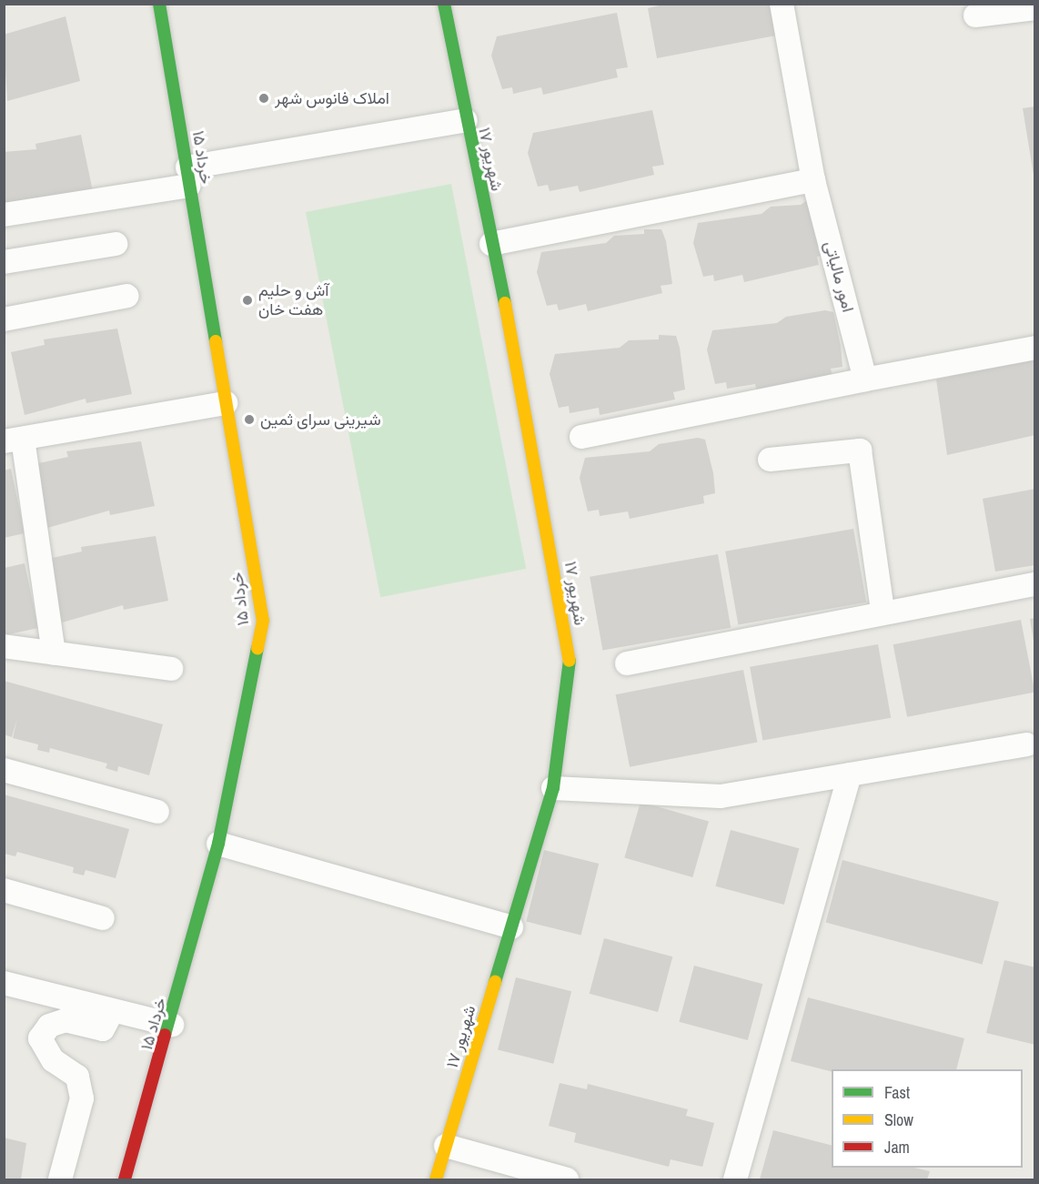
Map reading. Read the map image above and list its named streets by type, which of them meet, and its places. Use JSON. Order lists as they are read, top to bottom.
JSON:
{
  "streets": {
    "street": ["۱۵ خرداد", "۱۷ شهریور", "امور مالیاتی"]
  },
  "places": ["املاک فانوس شهر", "آش و حلیم هفت خان", "شیرینی سرای ثمین"],
  "legend": ["Fast", "Slow", "Jam"]
}
